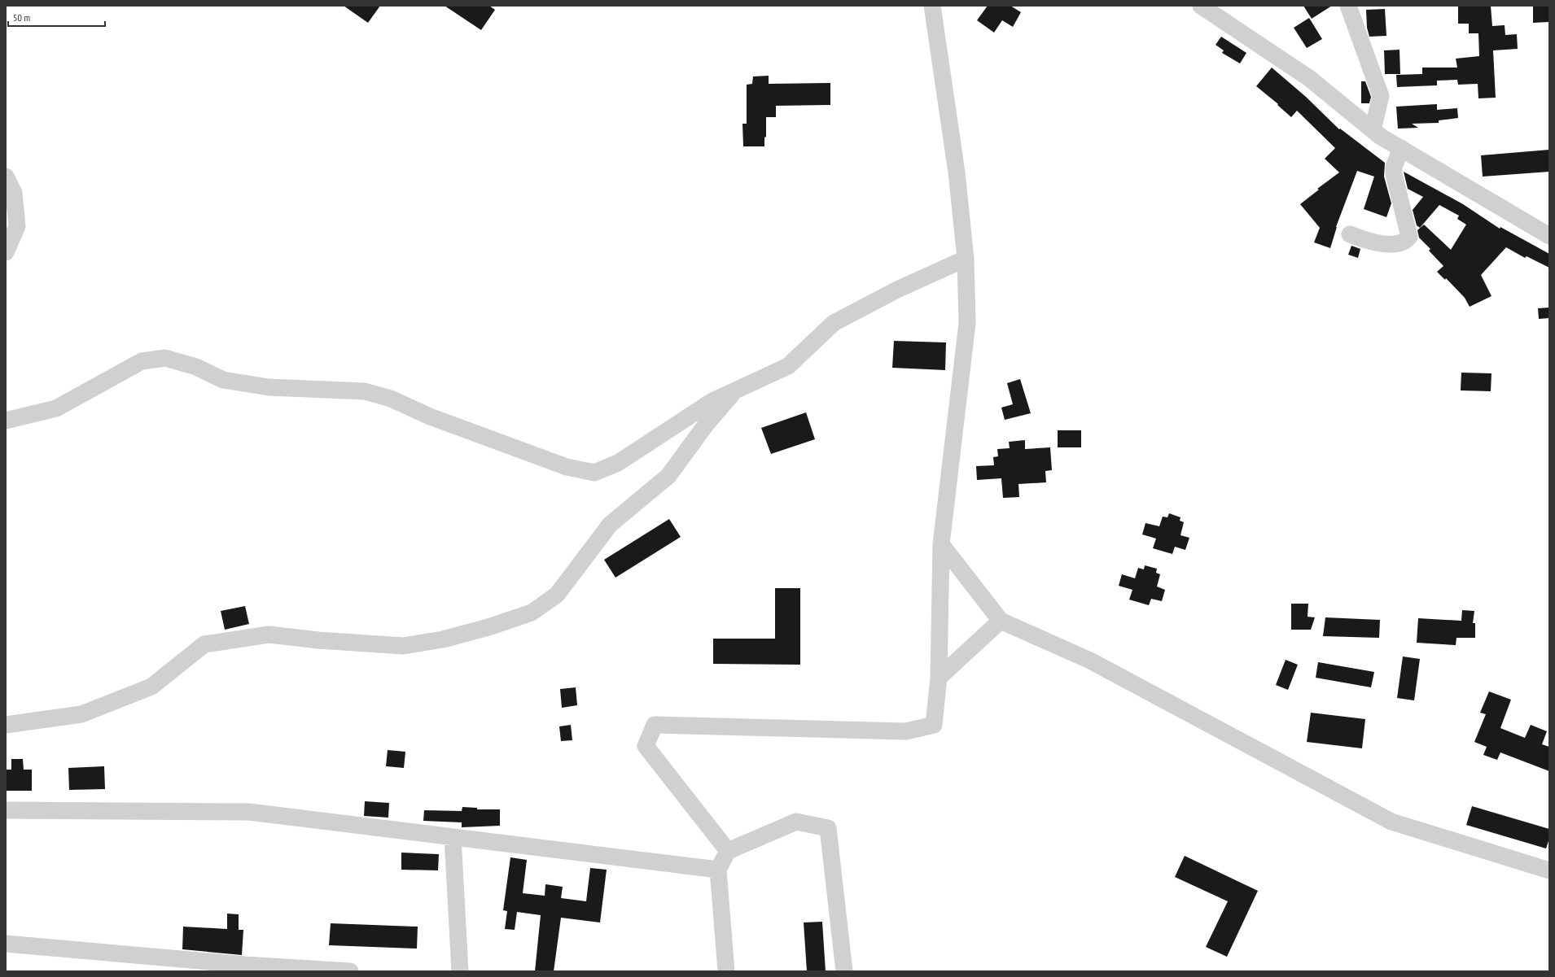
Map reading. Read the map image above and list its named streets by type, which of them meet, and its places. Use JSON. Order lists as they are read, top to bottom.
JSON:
{
  "scale_bar": "50 m"
}
